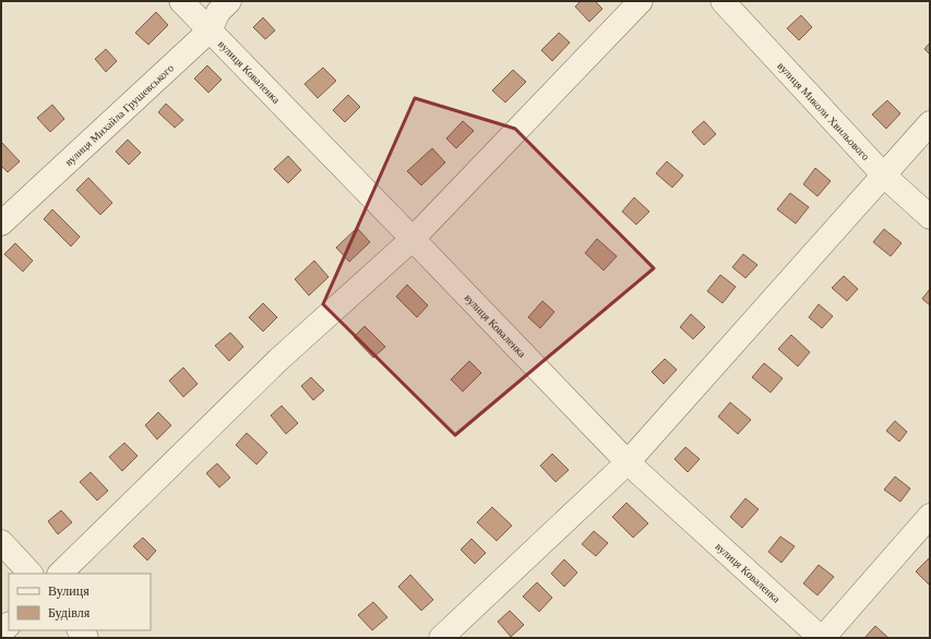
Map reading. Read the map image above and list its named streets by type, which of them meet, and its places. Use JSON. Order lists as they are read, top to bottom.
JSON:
{
  "streets": {
    "street": ["вулиця Коваленка", "вулиця Миколи Хвильового", "вулиця Михайла Грушевського"]
  },
  "crossings": [
    ["вулиця Коваленка", "вулиця Михайла Грушевського"]
  ],
  "legend": ["Вулиця", "Будівля"]
}
